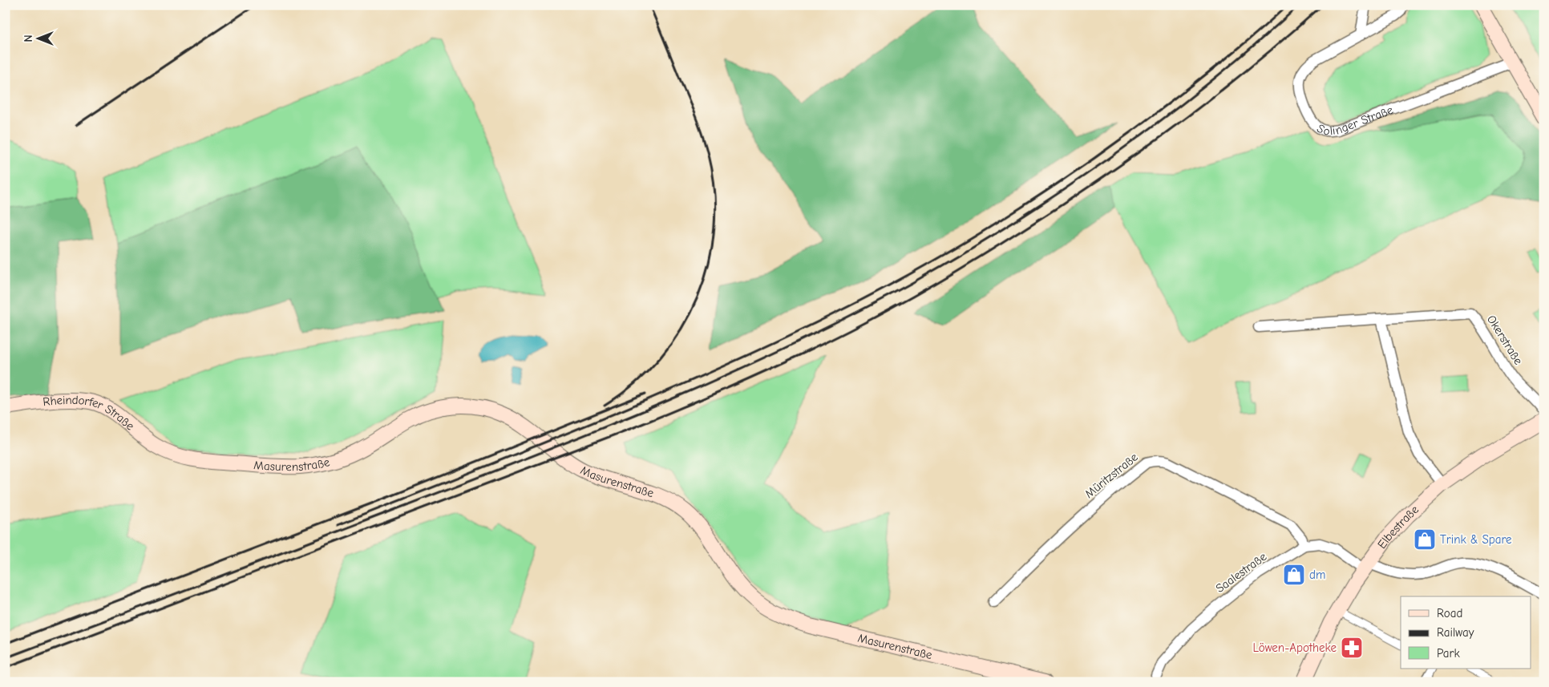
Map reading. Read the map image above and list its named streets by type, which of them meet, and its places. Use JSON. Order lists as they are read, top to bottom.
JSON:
{
  "streets": {
    "main road": ["Rheindorfer Straße", "Masurenstraße", "Elbestraße"],
    "street": [
      "Solinger Straße",
      "Okerstraße",
      "Müritzstraße",
      "Saalestraße"
    ]
  },
  "crossings": [
    ["Rheindorfer Straße", "Masurenstraße"],
    ["Müritzstraße", "Saalestraße"]
  ],
  "places": {
    "shop": ["Trink & Spare", "dm"],
    "pharmacy": ["Löwen-Apotheke"]
  },
  "legend": ["Road", "Railway", "Park"],
  "north": "left"
}
